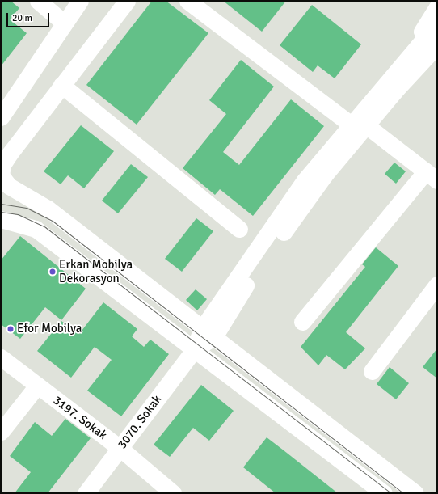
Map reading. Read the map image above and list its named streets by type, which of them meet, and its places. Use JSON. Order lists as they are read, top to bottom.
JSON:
{
  "streets": {
    "street": ["3197. Sokak", "3070. Sokak"]
  },
  "crossings": [
    ["3197. Sokak", "3070. Sokak"]
  ],
  "places": ["Erkan Mobilya Dekorasyon", "Efor Mobilya"],
  "scale_bar": "20 m"
}
